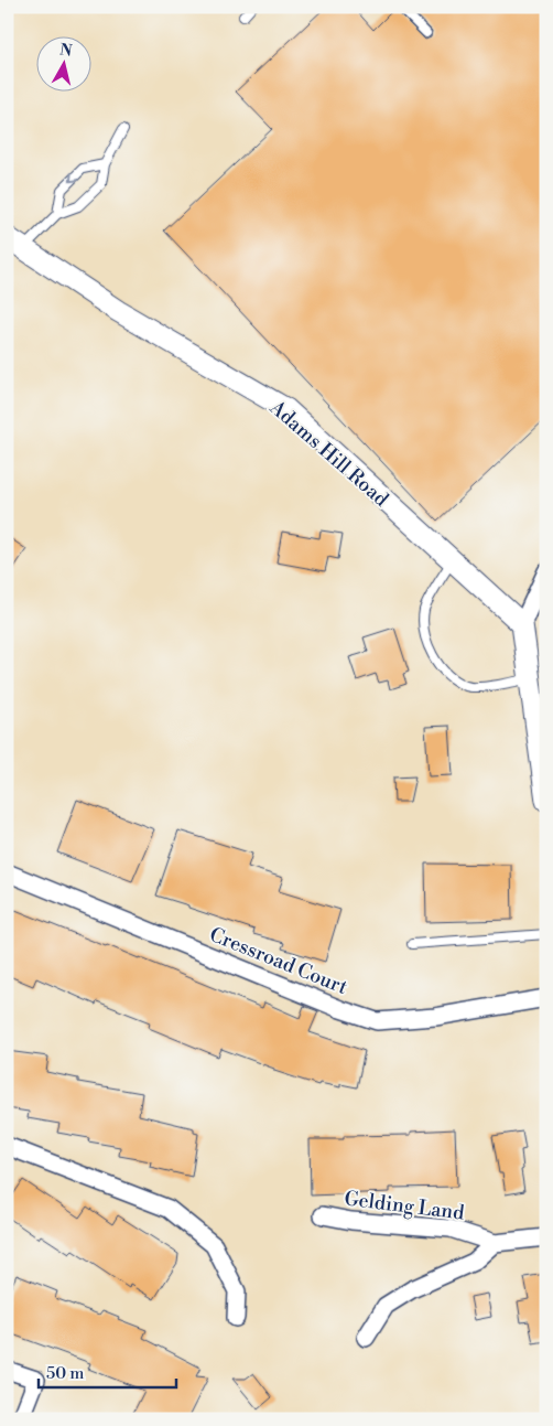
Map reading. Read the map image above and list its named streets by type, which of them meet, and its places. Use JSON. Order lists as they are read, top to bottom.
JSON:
{
  "streets": {
    "street": ["Adams Hill Road", "Cressroad Court", "Gelding Land"]
  },
  "scale_bar": "50 m",
  "north": "top"
}
